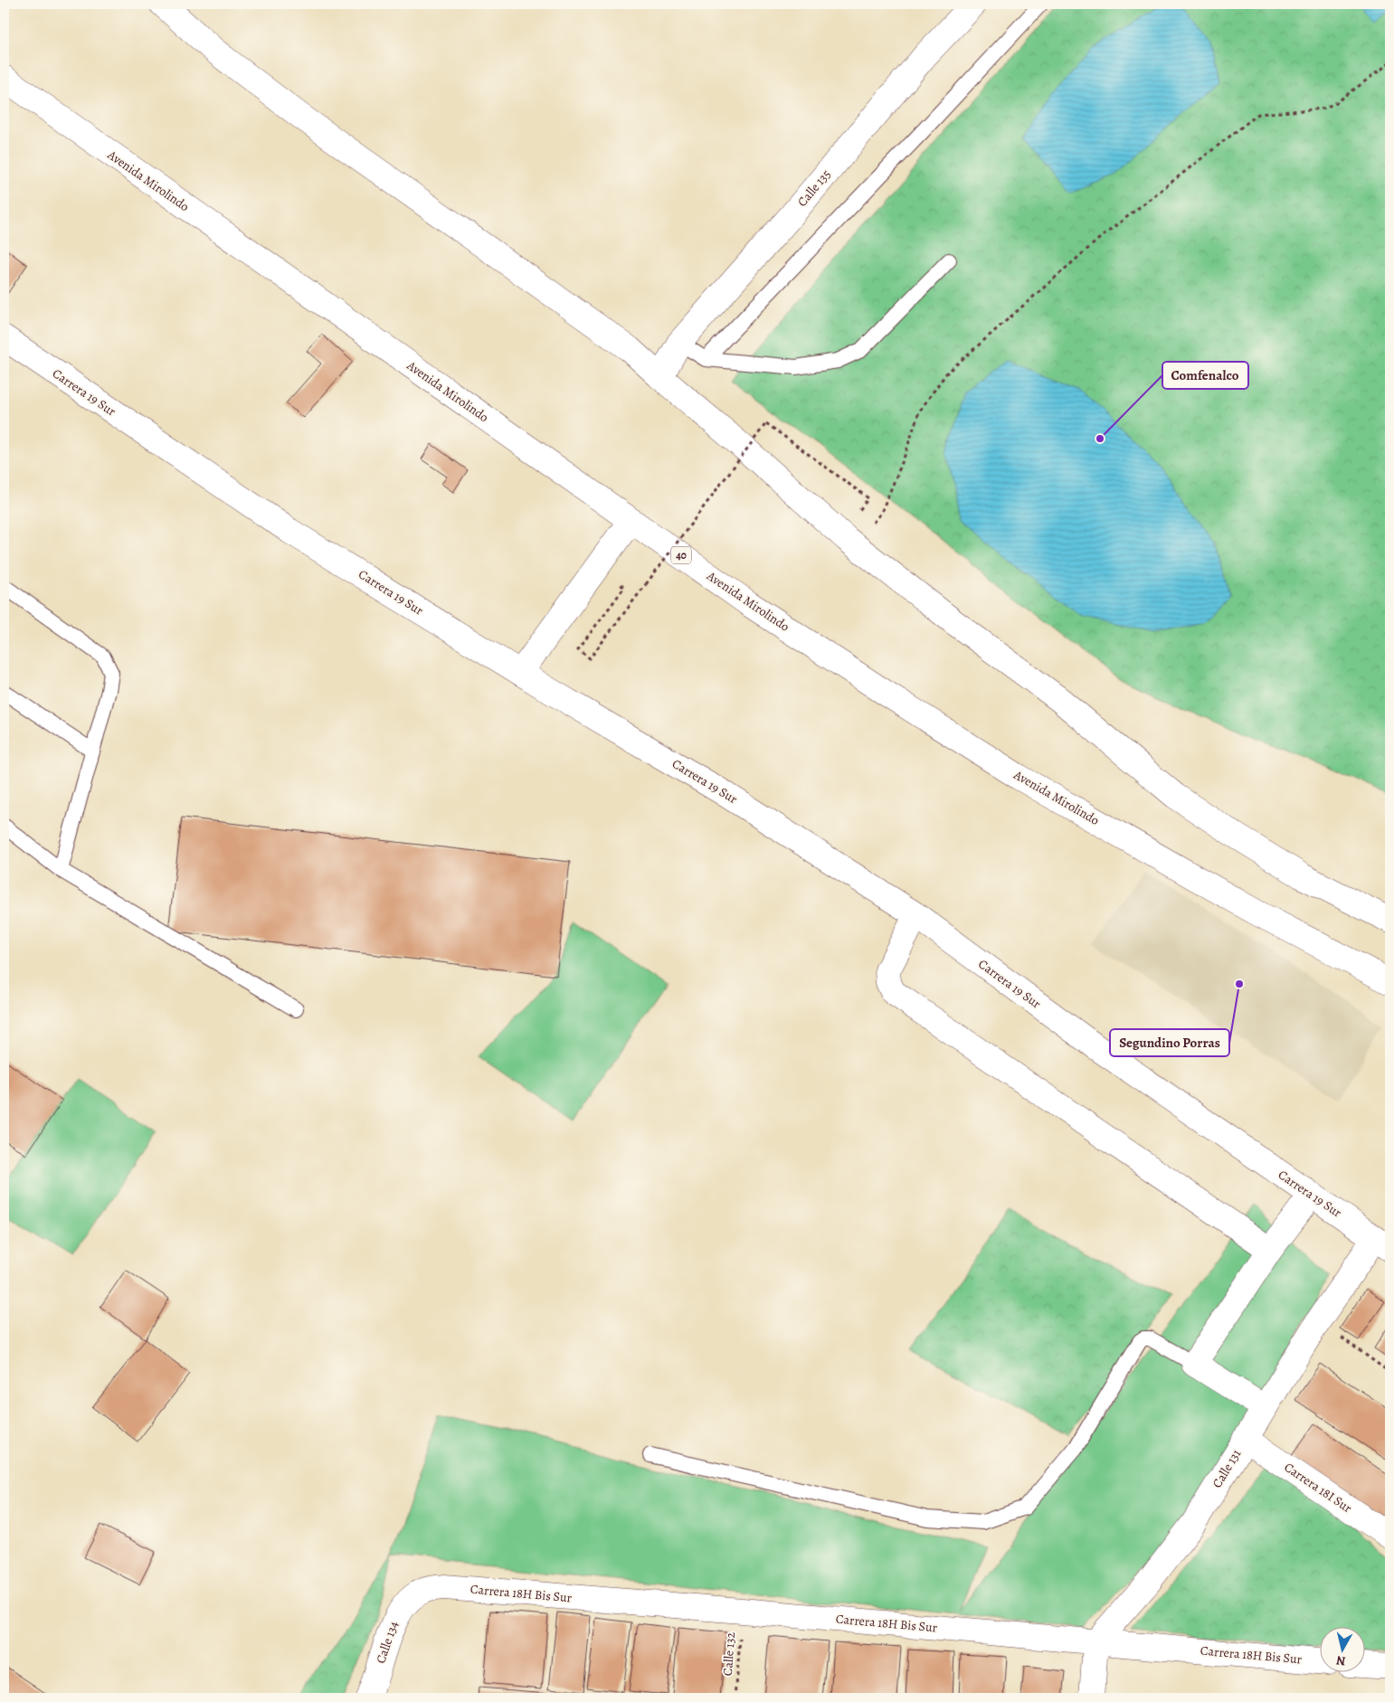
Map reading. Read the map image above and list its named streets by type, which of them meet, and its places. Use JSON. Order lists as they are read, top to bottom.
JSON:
{
  "streets": {
    "street": [
      "Avenida Mirolindo",
      "Calle 135",
      "Carrera 19 Sur",
      "40",
      "Calle 131",
      "Carrera 18I Sur",
      "Carrera 18H Bis Sur",
      "Calle 134"
    ],
    "path": ["Calle 132"]
  },
  "crossings": [
    ["Carrera 19 Sur", "Calle 131"],
    ["Calle 131", "Carrera 18I Sur"],
    ["Calle 131", "Carrera 18H Bis Sur"],
    ["Carrera 18H Bis Sur", "Calle 134"],
    ["Carrera 18H Bis Sur", "Calle 132"]
  ],
  "places": ["Comfenalco", "Segundino Porras"],
  "north": "bottom"
}
